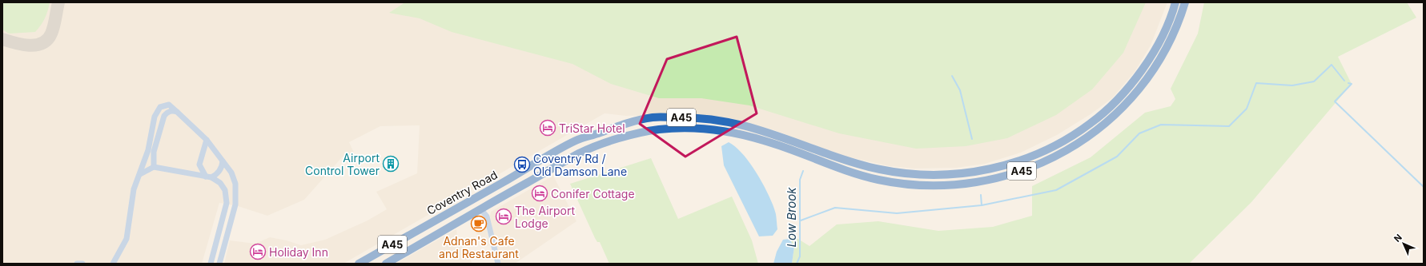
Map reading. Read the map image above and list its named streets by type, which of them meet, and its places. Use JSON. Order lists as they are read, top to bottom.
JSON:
{
  "streets": {
    "highway": ["A45", "Coventry Road"]
  },
  "water": ["Low Brook"],
  "places": {
    "hotel": [
      "TriStar Hotel",
      "Conifer Cottage",
      "The Airport Lodge",
      "Holiday Inn"
    ],
    "building": ["Airport Control Tower"],
    "bus stop": ["Coventry Rd / Old Damson Lane"],
    "cafe": ["Adnan's Cafe and Restaurant"]
  },
  "north": "top left"
}
